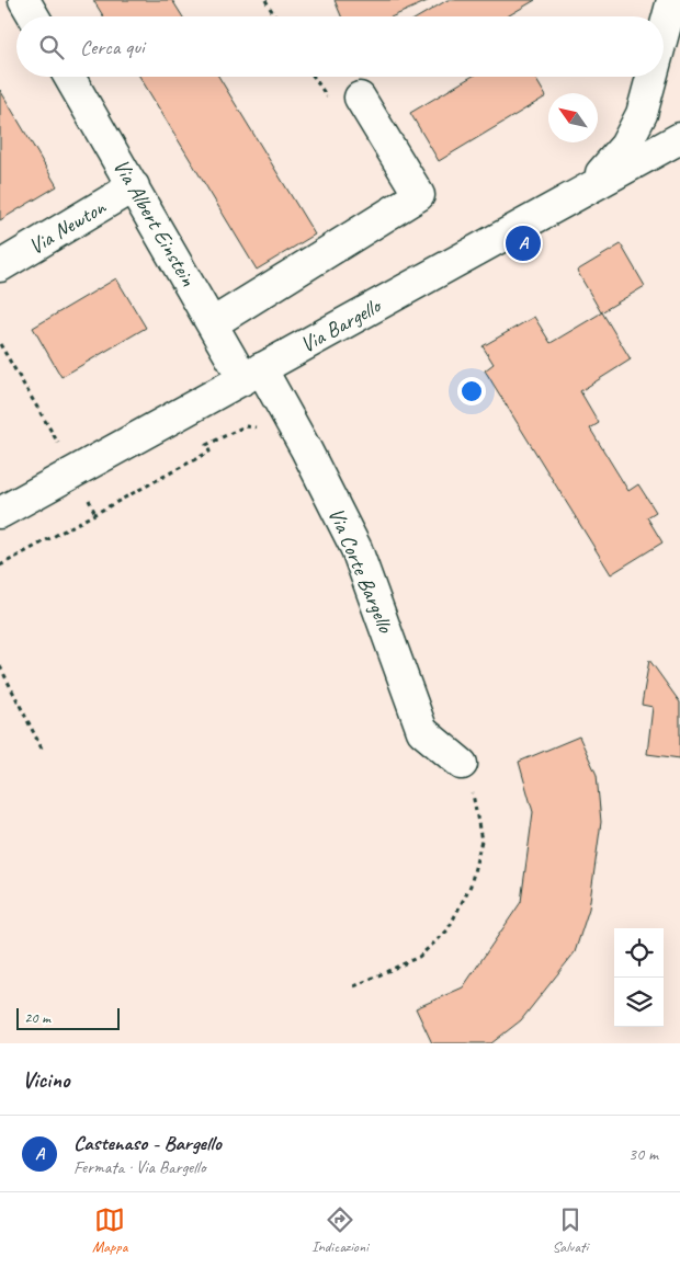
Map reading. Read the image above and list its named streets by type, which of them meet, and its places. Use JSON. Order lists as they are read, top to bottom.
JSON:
{
  "streets": {
    "street": [
      "Via Albert Einstein",
      "Via Newton",
      "Via Bargello",
      "Via Corte Bargello"
    ]
  },
  "crossings": [
    ["Via Albert Einstein", "Via Newton"],
    ["Via Albert Einstein", "Via Bargello"],
    ["Via Albert Einstein", "Via Corte Bargello"],
    ["Via Bargello", "Via Corte Bargello"]
  ],
  "scale_bar": "20 m",
  "north": "top left",
  "page": {
    "search": "Cerca qui",
    "pins": "A",
    "scale": "20 m",
    "heading": "Vicino",
    "list": [
      {
        "mark": "A",
        "name": "Castenaso - Bargello",
        "note": "Fermata · Via Bargello",
        "value": "30 m"
      }
    ],
    "nav": ["Mappa", "Indicazioni", "Salvati"]
  }
}
